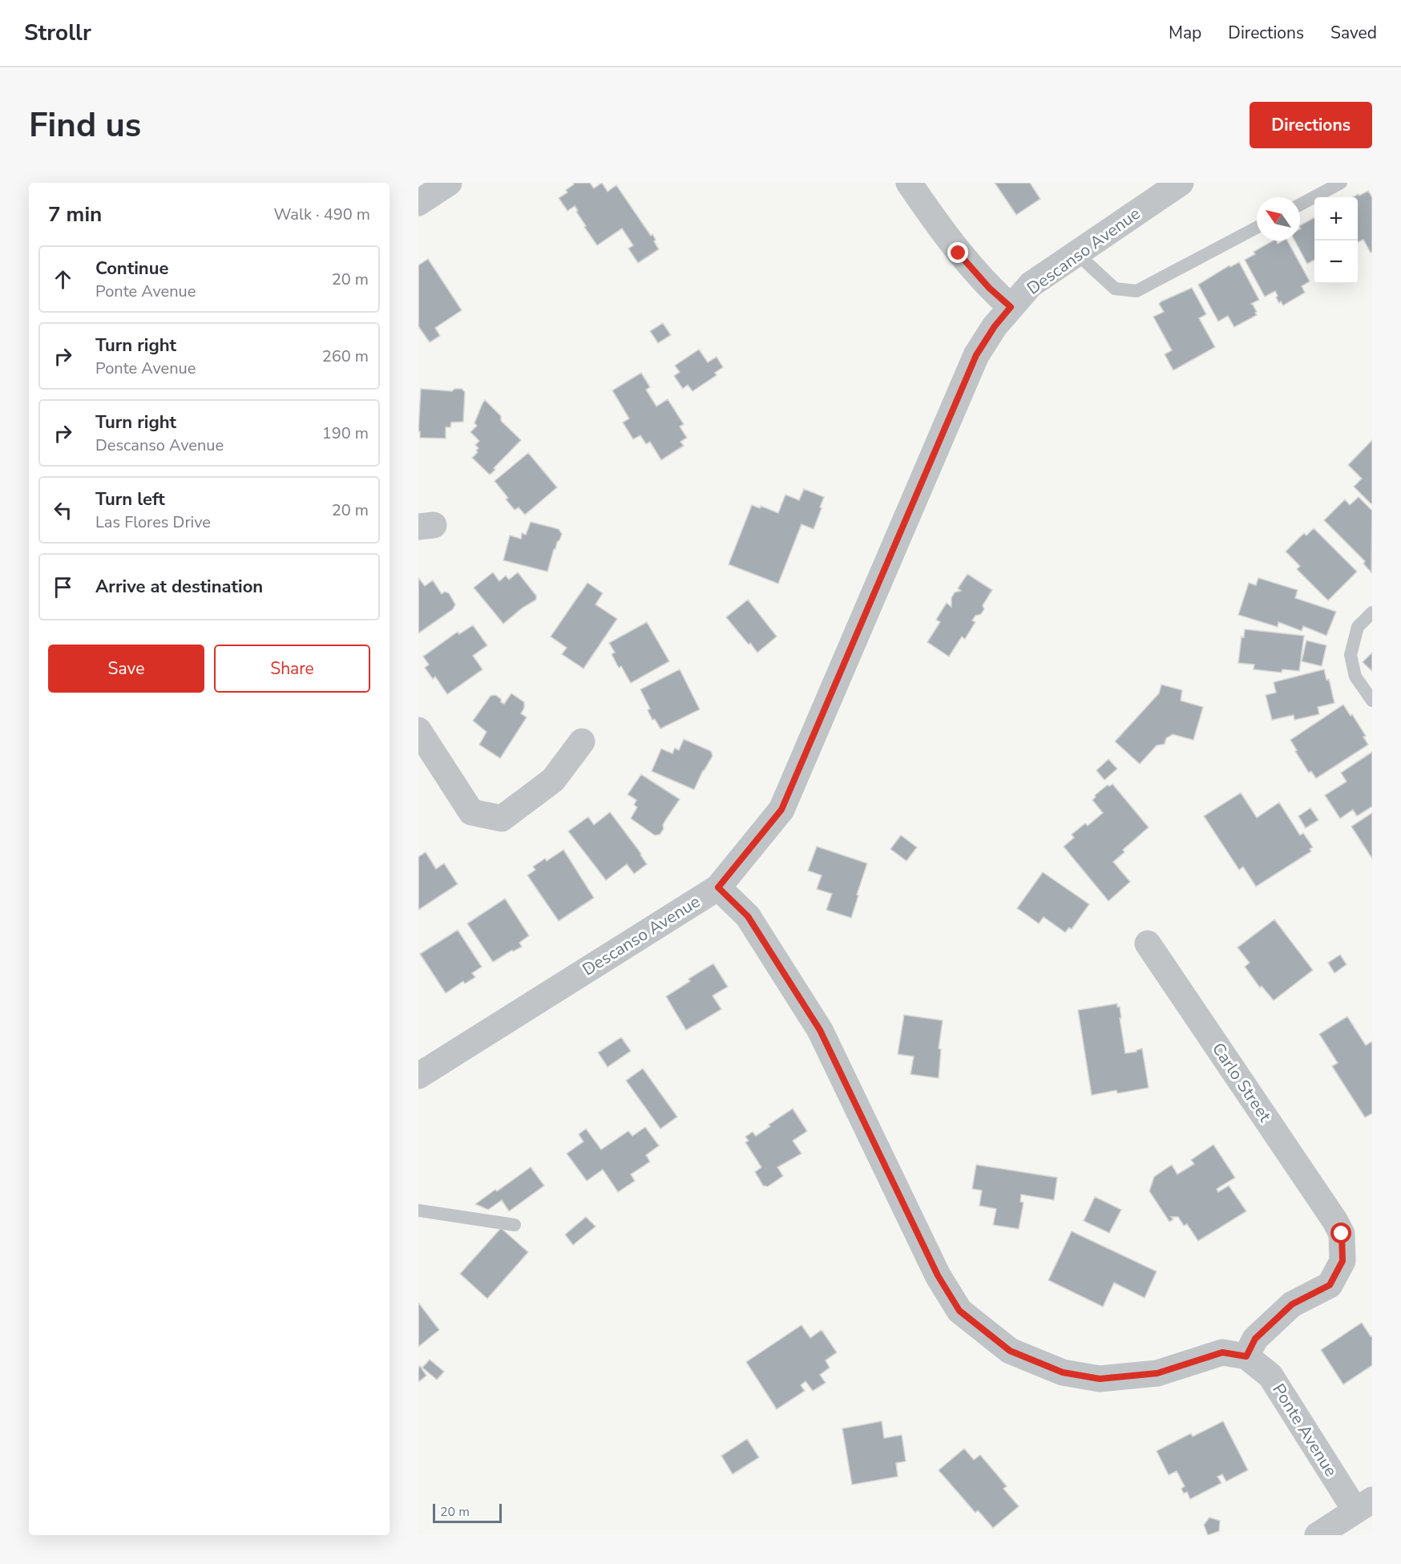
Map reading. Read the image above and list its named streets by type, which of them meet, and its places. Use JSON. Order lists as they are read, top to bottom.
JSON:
{
  "streets": {
    "street": ["Descanso Avenue", "Carlo Street", "Ponte Avenue"]
  },
  "crossings": [
    ["Descanso Avenue", "Ponte Avenue"],
    ["Carlo Street", "Ponte Avenue"]
  ],
  "scale_bar": "20 m",
  "north": "top left",
  "page": {
    "header": "Strollr",
    "nav": ["Map", "Directions", "Saved"],
    "buttons": [
      "Directions",
      ["Save", "Share"]
    ],
    "title": "Find us",
    "heading": ["7 min", "Walk · 490 m"],
    "map_buttons": ["+", "−"],
    "list": [
      ["Continue", "Ponte Avenue", "20 m"],
      ["Turn right", "Ponte Avenue", "260 m"],
      ["Turn right", "Descanso Avenue", "190 m"],
      ["Turn left", "Las Flores Drive", "20 m"],
      "Arrive at destination"
    ],
    "scale": "20 m"
  }
}
